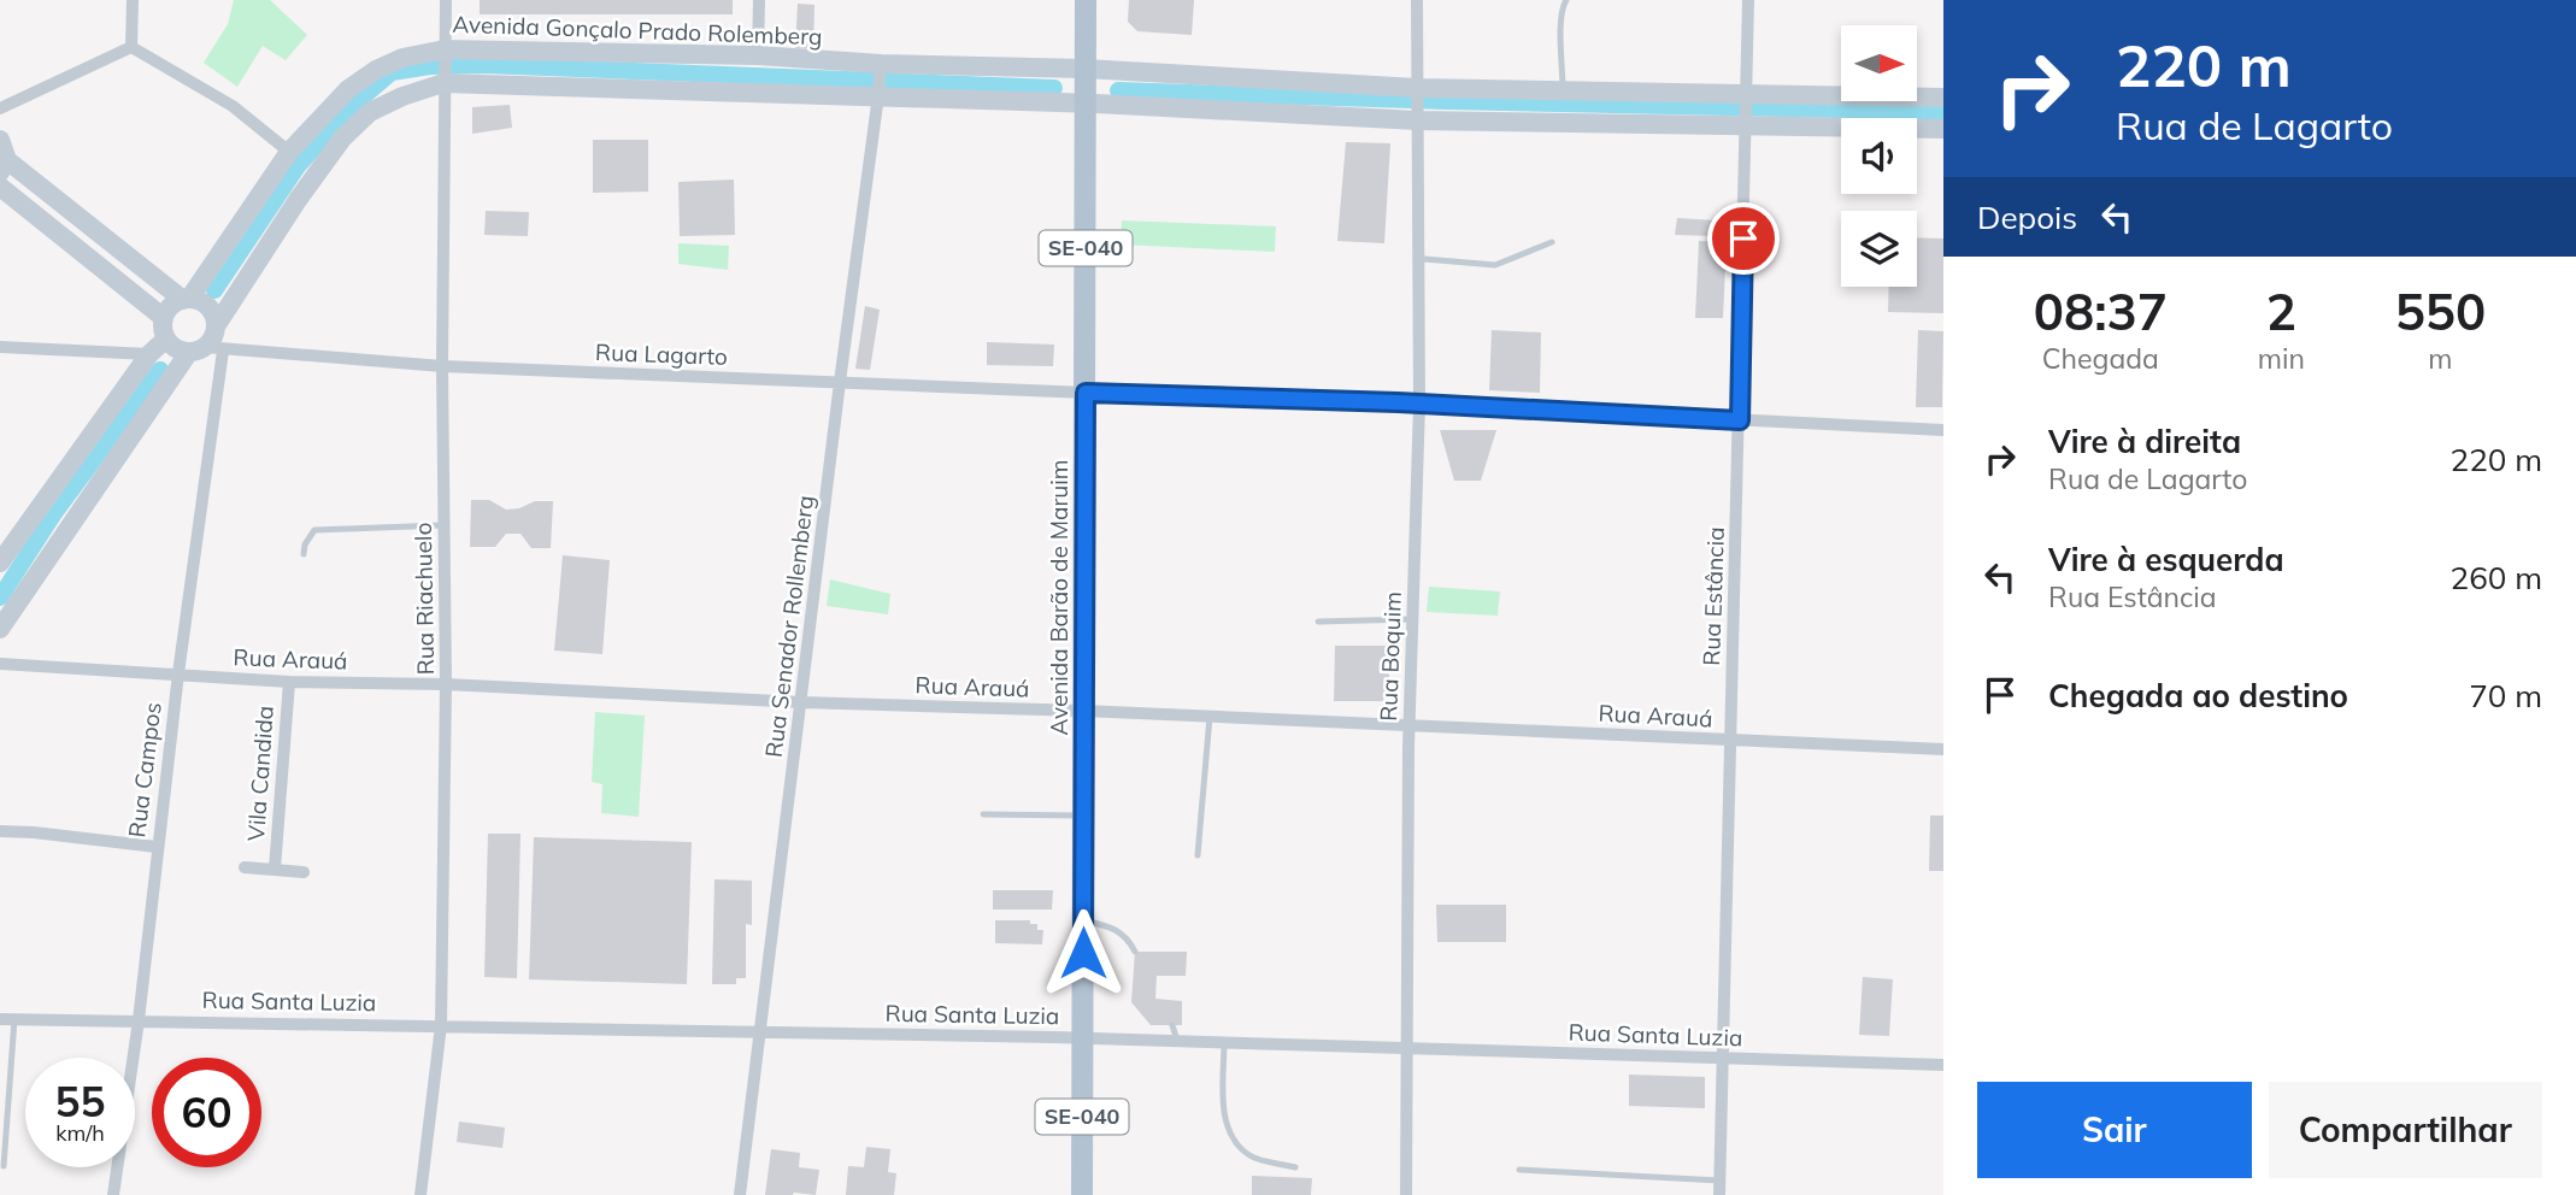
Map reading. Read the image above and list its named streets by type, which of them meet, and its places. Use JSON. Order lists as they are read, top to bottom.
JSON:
{
  "streets": {
    "main road": ["SE-040", "Avenida Barão de Maruim"],
    "street": [
      "Avenida Gonçalo Prado Rolemberg",
      "Rua Lagarto",
      "Rua Estância",
      "Rua Riachuelo",
      "Rua Senador Rollemberg",
      "Rua Boquim",
      "Rua Arauá",
      "Rua Campos",
      "Vila Candida",
      "Rua Santa Luzia"
    ]
  },
  "crossings": [
    ["Avenida Gonçalo Prado Rolemberg", "Rua Lagarto"],
    ["Avenida Gonçalo Prado Rolemberg", "Rua Estância"],
    ["Avenida Gonçalo Prado Rolemberg", "Avenida Barão de Maruim"],
    ["Avenida Gonçalo Prado Rolemberg", "Rua Riachuelo"],
    ["Avenida Gonçalo Prado Rolemberg", "Rua Senador Rollemberg"],
    ["Avenida Gonçalo Prado Rolemberg", "Rua Boquim"],
    ["Avenida Gonçalo Prado Rolemberg", "Rua Campos"],
    ["Rua Lagarto", "Rua Estância"],
    ["Rua Lagarto", "Avenida Barão de Maruim"],
    ["Rua Lagarto", "Rua Riachuelo"],
    ["Rua Lagarto", "Rua Senador Rollemberg"],
    ["Rua Lagarto", "Rua Boquim"],
    ["Rua Lagarto", "Rua Campos"],
    ["Rua Estância", "Rua Arauá"],
    ["Rua Estância", "Rua Santa Luzia"],
    ["Avenida Barão de Maruim", "Rua Arauá"],
    ["Avenida Barão de Maruim", "Rua Santa Luzia"],
    ["Rua Riachuelo", "Rua Arauá"],
    ["Rua Riachuelo", "Rua Santa Luzia"],
    ["Rua Senador Rollemberg", "Rua Arauá"],
    ["Rua Senador Rollemberg", "Rua Santa Luzia"],
    ["Rua Boquim", "Rua Arauá"],
    ["Rua Boquim", "Rua Santa Luzia"],
    ["Rua Arauá", "Rua Campos"],
    ["Rua Arauá", "Vila Candida"],
    ["Rua Campos", "Rua Santa Luzia"]
  ],
  "north": "right",
  "page": {
    "turn": ["220 m", "Rua de Lagarto"],
    "then": "Depois",
    "eta": [
      "08:37",
      "Chegada",
      "2",
      "min",
      "550",
      "m"
    ],
    "list": [
      {
        "name": "Vire à direita",
        "note": "Rua de Lagarto",
        "value": "220 m"
      },
      {
        "name": "Vire à esquerda",
        "note": "Rua Estância",
        "value": "260 m"
      },
      {
        "name": "Chegada ao destino",
        "value": "70 m"
      }
    ],
    "speed": "55 km/h",
    "limit": "60",
    "buttons": ["Sair", "Compartilhar"]
  }
}
